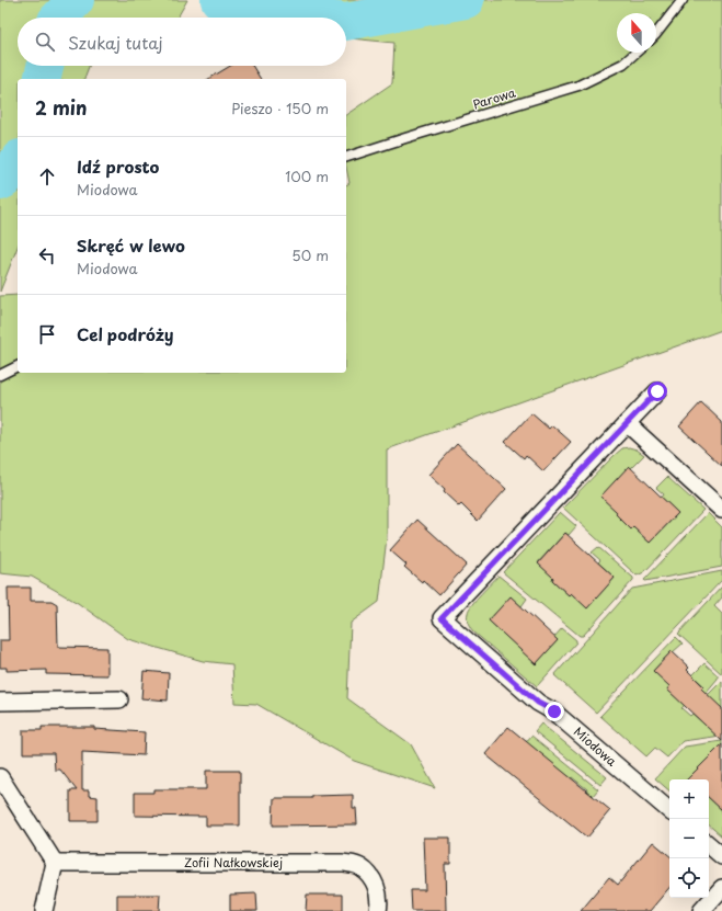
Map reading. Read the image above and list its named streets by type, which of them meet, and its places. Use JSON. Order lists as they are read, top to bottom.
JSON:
{
  "streets": {
    "street": ["Miodowa", "Zofii Nałkowskiej"],
    "lane": ["Parowa"]
  },
  "north": "top",
  "page": {
    "search": "Szukaj tutaj",
    "heading": ["2 min", "Pieszo · 150 m"],
    "list": [
      ["Idź prosto", "Miodowa", "100 m"],
      ["Skręć w lewo", "Miodowa", "50 m"],
      "Cel podróży"
    ],
    "map_buttons": ["+", "−"]
  }
}
